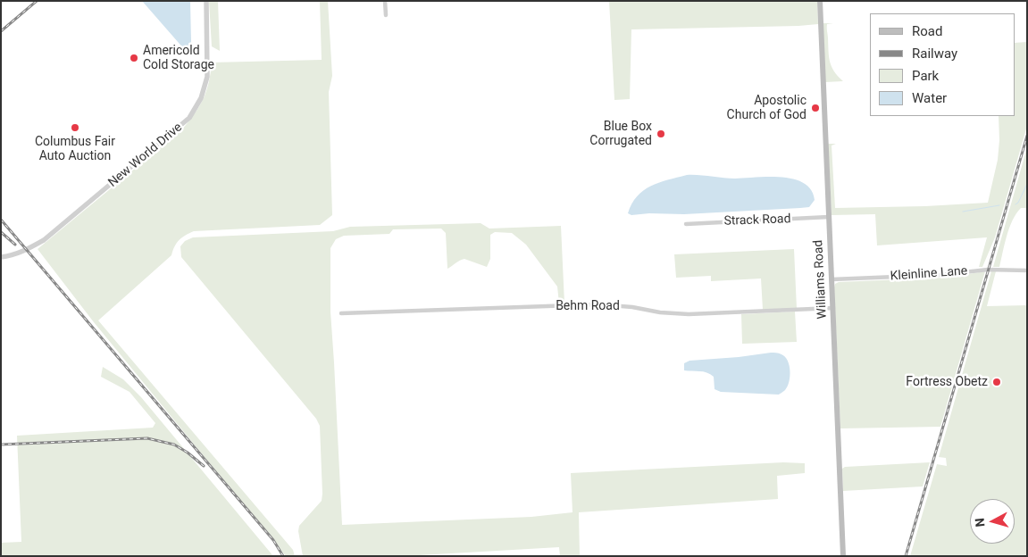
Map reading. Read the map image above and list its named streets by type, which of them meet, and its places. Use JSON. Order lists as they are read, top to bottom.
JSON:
{
  "streets": {
    "main road": ["Williams Road"],
    "street": [
      "New World Drive",
      "Strack Road",
      "Kleinline Lane",
      "Behm Road"
    ]
  },
  "crossings": [
    ["Strack Road", "Williams Road"],
    ["Kleinline Lane", "Williams Road"],
    ["Williams Road", "Behm Road"]
  ],
  "places": [
    "Americold Cold Storage",
    "Apostolic Church of God",
    "Columbus Fair Auto Auction",
    "Blue Box Corrugated",
    "Fortress Obetz"
  ],
  "legend": [
    "Road",
    "Railway",
    "Park",
    "Water"
  ],
  "north": "left"
}
